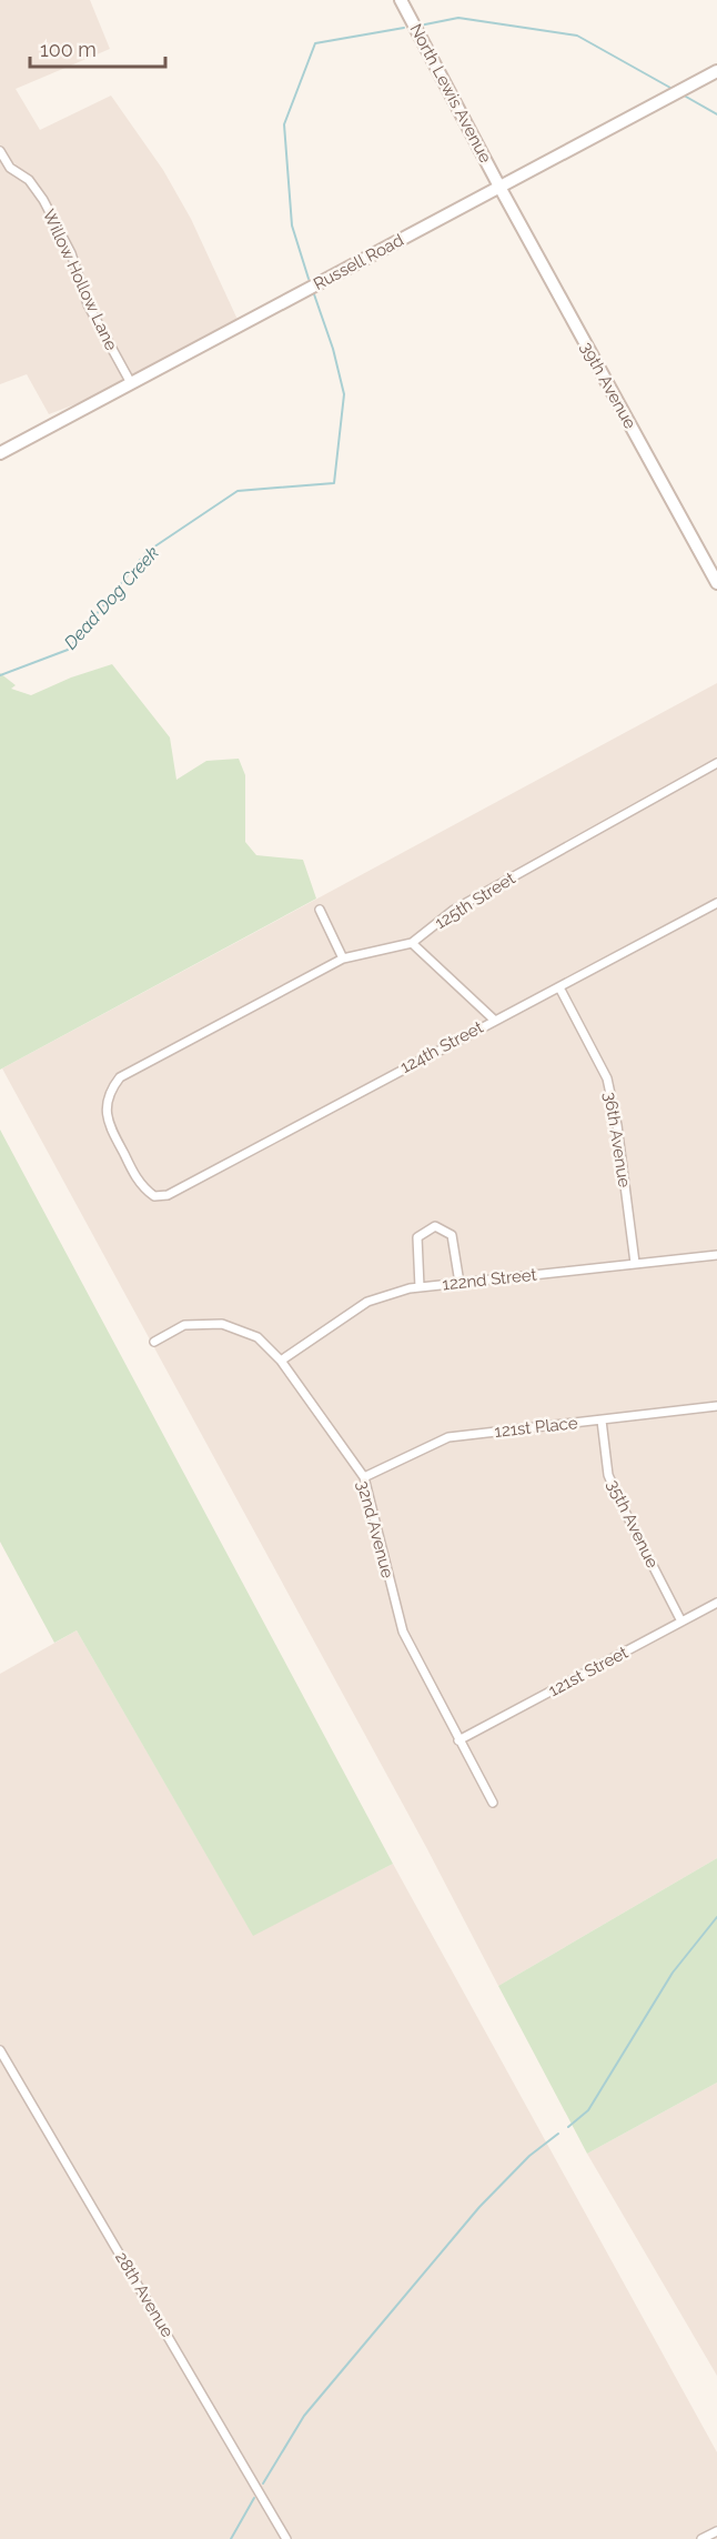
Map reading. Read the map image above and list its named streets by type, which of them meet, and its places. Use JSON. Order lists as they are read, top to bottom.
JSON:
{
  "streets": {
    "street": [
      "North Lewis Avenue",
      "Russell Road",
      "Willow Hollow Lane",
      "39th Avenue",
      "125th Street",
      "124th Street",
      "36th Avenue",
      "122nd Street",
      "121st Place",
      "35th Avenue",
      "32nd Avenue",
      "121st Street",
      "28th Avenue"
    ]
  },
  "crossings": [
    ["North Lewis Avenue", "Russell Road"],
    ["North Lewis Avenue", "39th Avenue"],
    ["Russell Road", "Willow Hollow Lane"],
    ["Russell Road", "39th Avenue"],
    ["125th Street", "124th Street"],
    ["124th Street", "36th Avenue"],
    ["36th Avenue", "122nd Street"],
    ["122nd Street", "32nd Avenue"],
    ["121st Place", "35th Avenue"],
    ["121st Place", "32nd Avenue"],
    ["35th Avenue", "121st Street"],
    ["32nd Avenue", "121st Street"]
  ],
  "water": ["Dead Dog Creek"],
  "scale_bar": "100 m"
}
